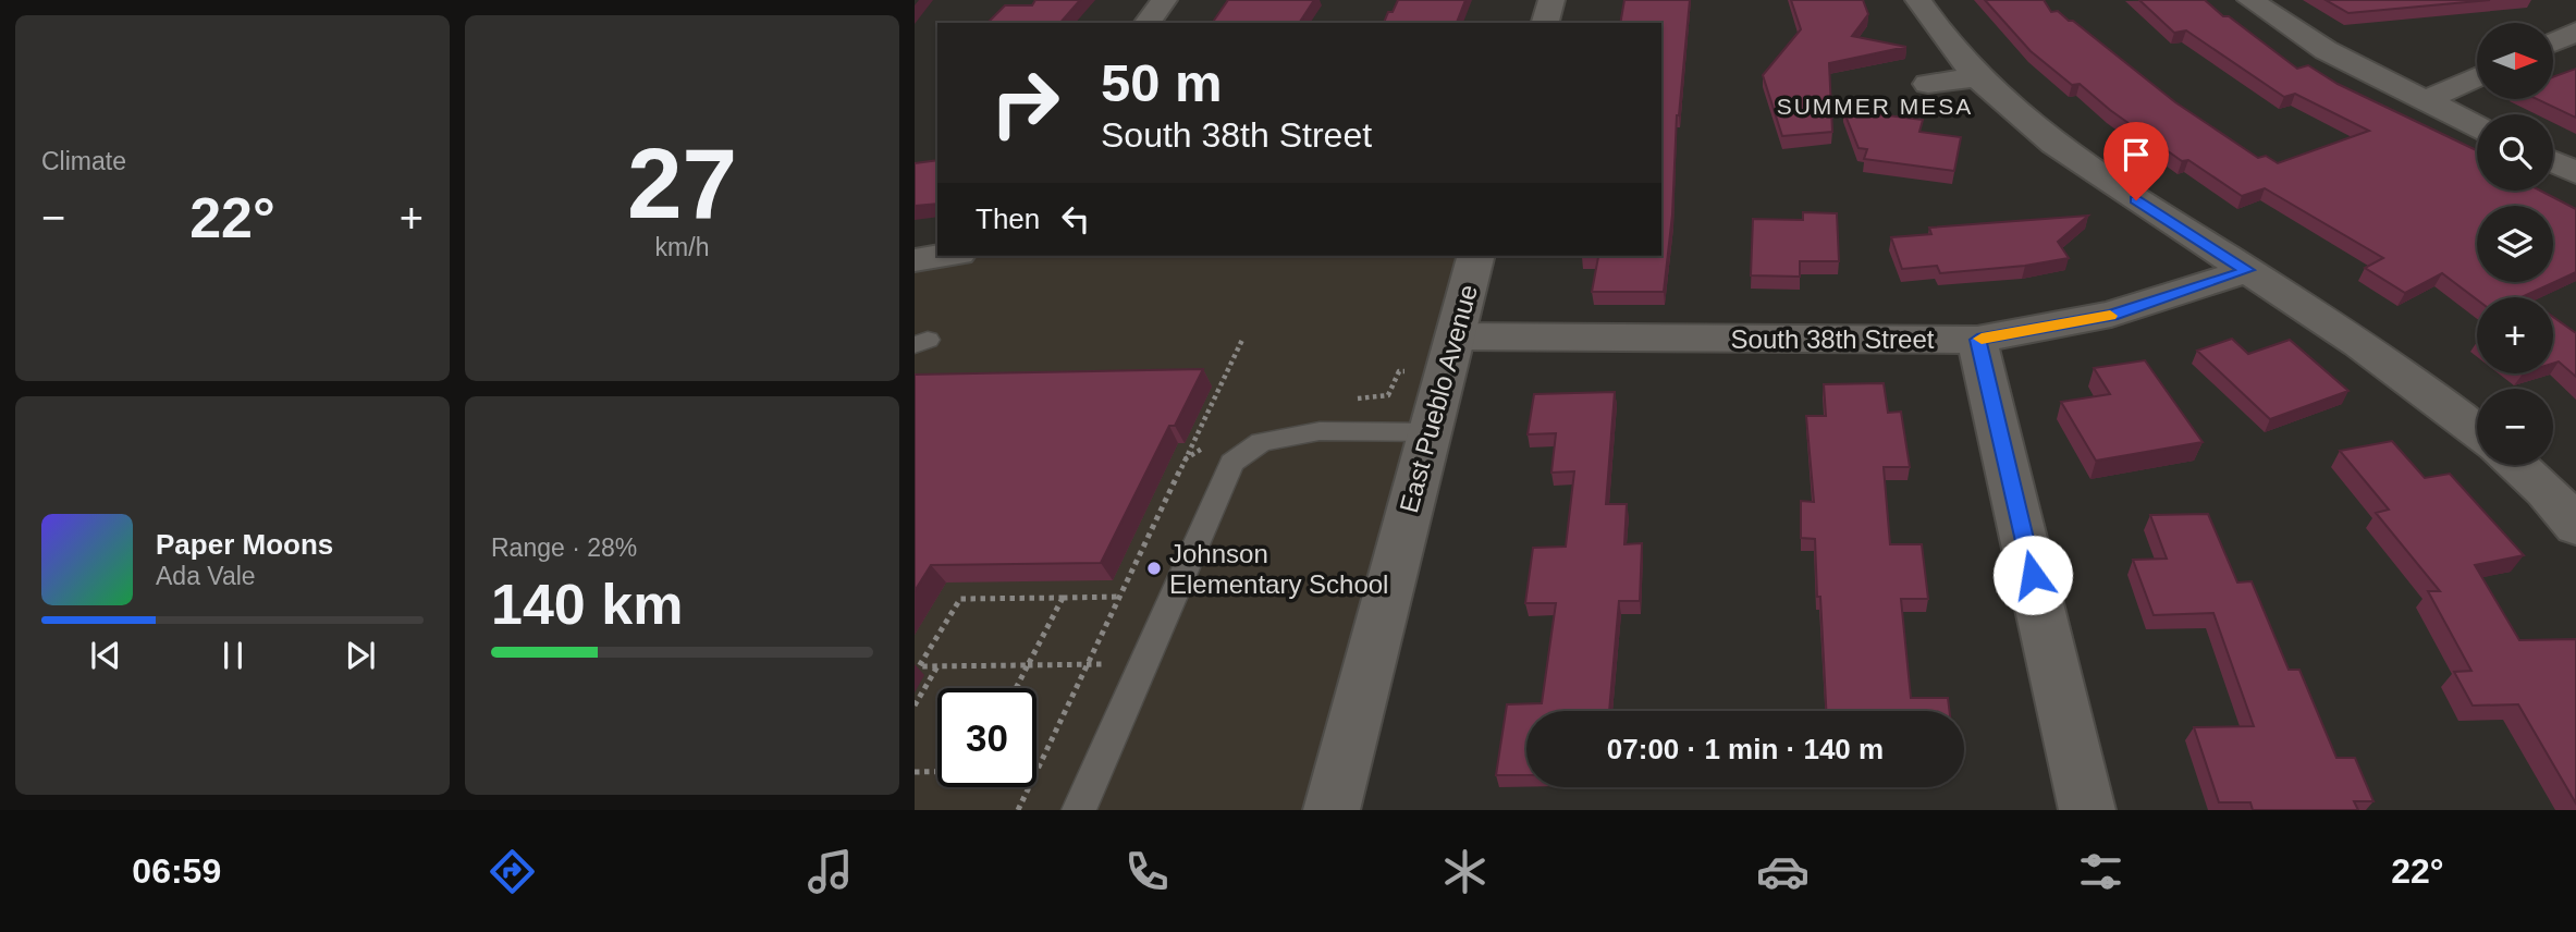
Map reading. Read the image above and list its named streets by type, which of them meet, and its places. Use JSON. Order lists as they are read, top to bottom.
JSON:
{
  "streets": {
    "street": ["South 38th Street", "East Pueblo Avenue"]
  },
  "crossings": [
    ["South 38th Street", "East Pueblo Avenue"]
  ],
  "districts": ["SUMMER MESA"],
  "places": ["Johnson Elementary School"],
  "north": "right",
  "page": {
    "tile": [
      "Climate",
      ["27", "km/h"],
      ["Range · 28%", "140 km"]
    ],
    "map_buttons": ["+", "−"],
    "turn": ["50 m", "South 38th Street"],
    "then": "Then",
    "heat": ["−", "22°", "+"],
    "song": ["Paper Moons", "Ada Vale"],
    "limit": "30",
    "trip": "07:00 · 1 min · 140 m",
    "tabs": ["06:59", "22°"]
  }
}
